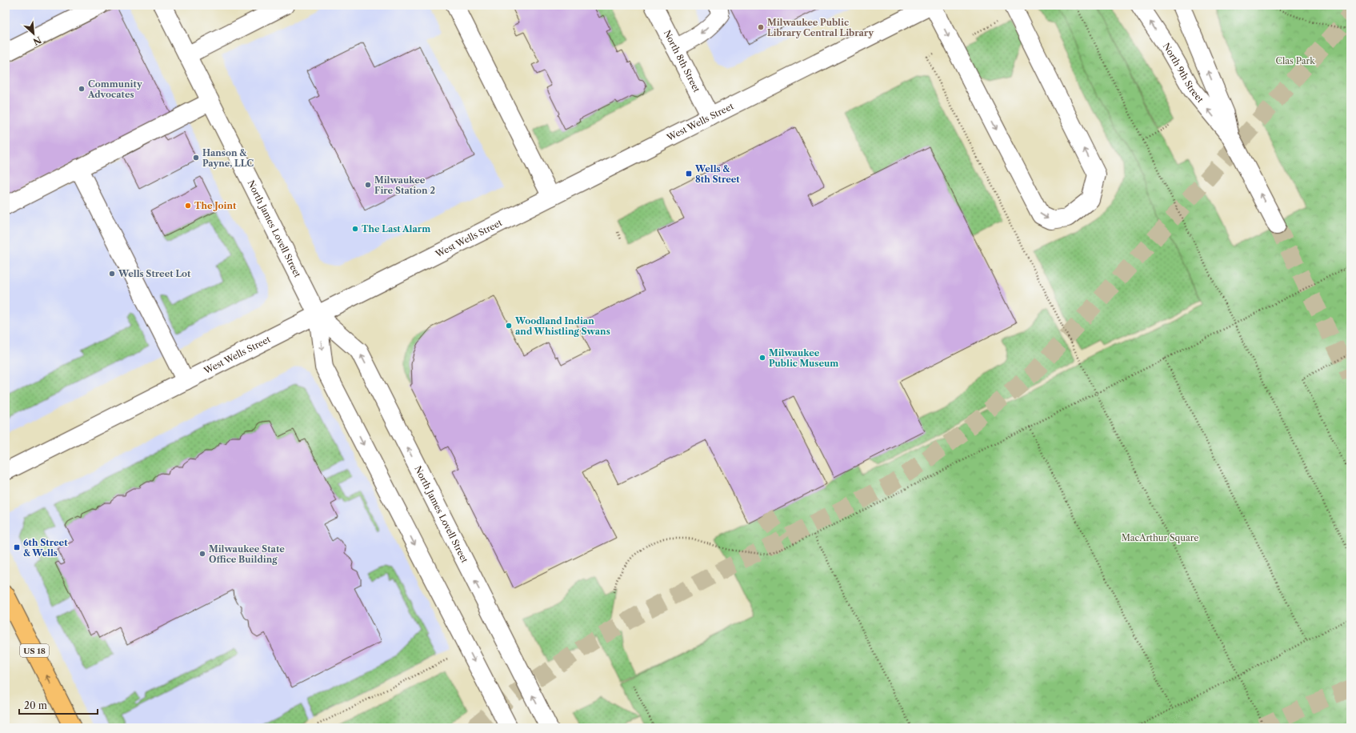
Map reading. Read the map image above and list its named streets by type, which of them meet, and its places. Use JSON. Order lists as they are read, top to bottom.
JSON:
{
  "streets": {
    "main road": ["US 18"],
    "street": [
      "North 8th Street",
      "North 9th Street",
      "West Wells Street",
      "North James Lovell Street"
    ]
  },
  "crossings": [
    ["North 8th Street", "West Wells Street"],
    ["West Wells Street", "North James Lovell Street"]
  ],
  "one_way": ["North 9th Street"],
  "parks": ["Clas Park", "MacArthur Square"],
  "places": {
    "other": [
      "Milwaukee Public Library Central Library",
      "Community Advocates",
      "Hanson & Payne, LLC",
      "Milwaukee Fire Station 2",
      "The Joint",
      "The Last Alarm",
      "Wells Street Lot",
      "Woodland Indian and Whistling Swans",
      "Milwaukee Public Museum",
      "Milwaukee State Office Building"
    ],
    "transit": ["Wells & 8th Street", "6th Street & Wells"]
  },
  "scale_bar": "20 m",
  "north": "bottom right"
}
